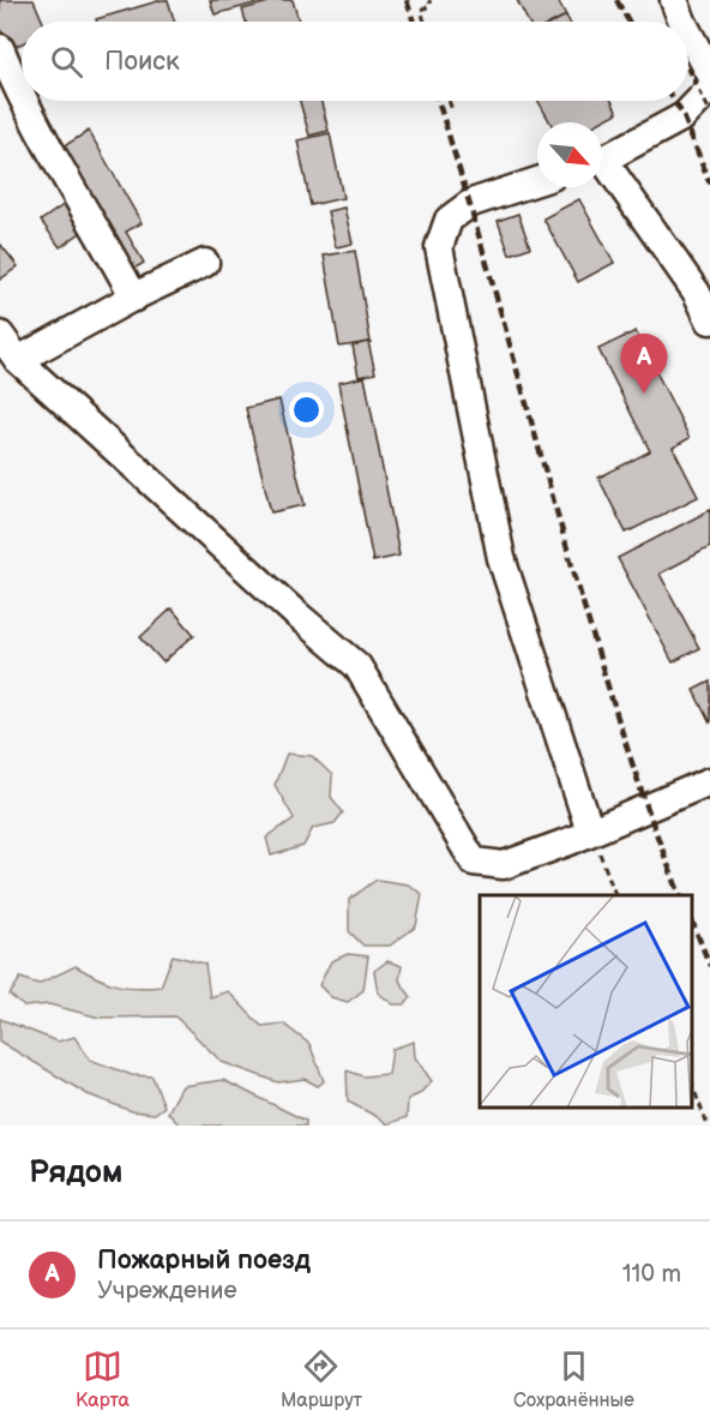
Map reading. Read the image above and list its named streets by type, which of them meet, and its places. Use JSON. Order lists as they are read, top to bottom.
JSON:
{
  "north": "bottom right",
  "page": {
    "search": "Поиск",
    "pins": "A",
    "heading": "Рядом",
    "list": [
      {
        "mark": "A",
        "name": "Пожарный поезд",
        "note": "Учреждение",
        "value": "110 m"
      }
    ],
    "nav": ["Карта", "Маршрут", "Сохранённые"]
  }
}
